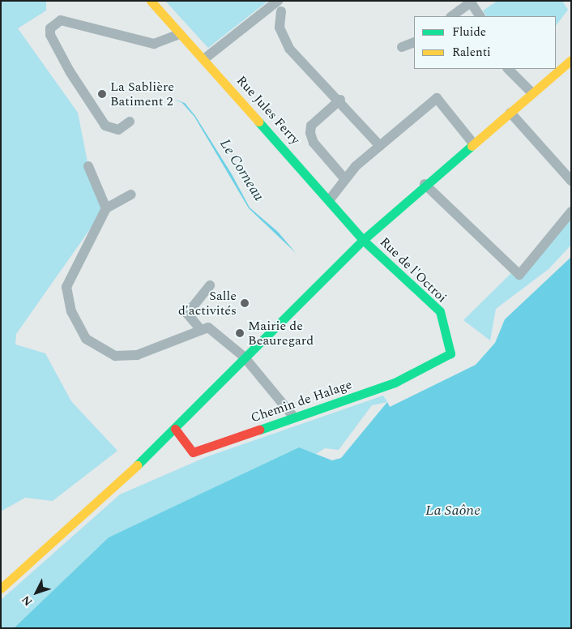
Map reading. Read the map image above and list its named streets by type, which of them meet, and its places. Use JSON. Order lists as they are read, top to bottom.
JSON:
{
  "streets": {
    "main road": ["Rue Jules Ferry", "Rue de l'Octroi", "Chemin de Halage"]
  },
  "crossings": [
    ["Rue Jules Ferry", "Rue de l'Octroi"],
    ["Rue de l'Octroi", "Chemin de Halage"]
  ],
  "water": ["Le Corneau", "La Saône"],
  "places": ["La Sablière Batiment 2", "Salle d'activités", "Mairie de Beauregard"],
  "legend": ["Fluide", "Ralenti"],
  "north": "bottom left"
}
